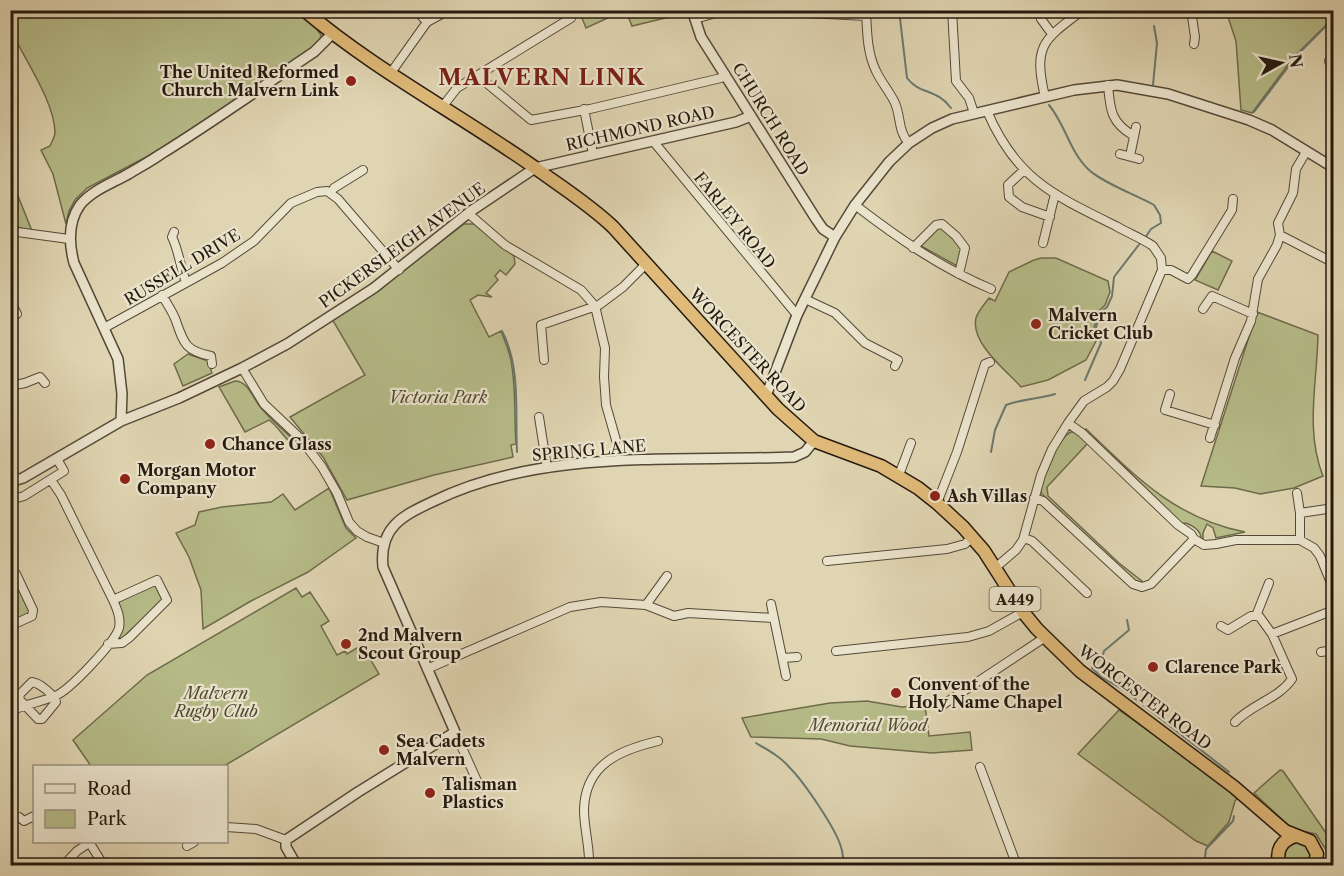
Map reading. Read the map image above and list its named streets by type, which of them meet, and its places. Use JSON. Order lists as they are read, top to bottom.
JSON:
{
  "streets": {
    "highway": ["WORCESTER ROAD", "A449"],
    "street": [
      "CHURCH ROAD",
      "RICHMOND ROAD",
      "FARLEY ROAD",
      "PICKERSLEIGH AVENUE",
      "RUSSELL DRIVE",
      "SPRING LANE"
    ]
  },
  "crossings": [
    ["CHURCH ROAD", "RICHMOND ROAD"],
    ["RICHMOND ROAD", "FARLEY ROAD"],
    ["RICHMOND ROAD", "PICKERSLEIGH AVENUE"],
    ["RICHMOND ROAD", "WORCESTER ROAD"],
    ["PICKERSLEIGH AVENUE", "WORCESTER ROAD"],
    ["WORCESTER ROAD", "SPRING LANE"],
    ["WORCESTER ROAD", "A449"]
  ],
  "districts": ["MALVERN LINK"],
  "parks": ["Victoria Park", "Malvern Rugby Club", "Memorial Wood"],
  "places": [
    "The United Reformed Church Malvern Link",
    "Malvern Cricket Club",
    "Chance Glass",
    "Morgan Motor Company",
    "Ash Villas",
    "2nd Malvern Scout Group",
    "Clarence Park",
    "Convent of the Holy Name Chapel",
    "Sea Cadets Malvern",
    "Talisman Plastics"
  ],
  "legend": ["Road", "Park"],
  "north": "right"
}
